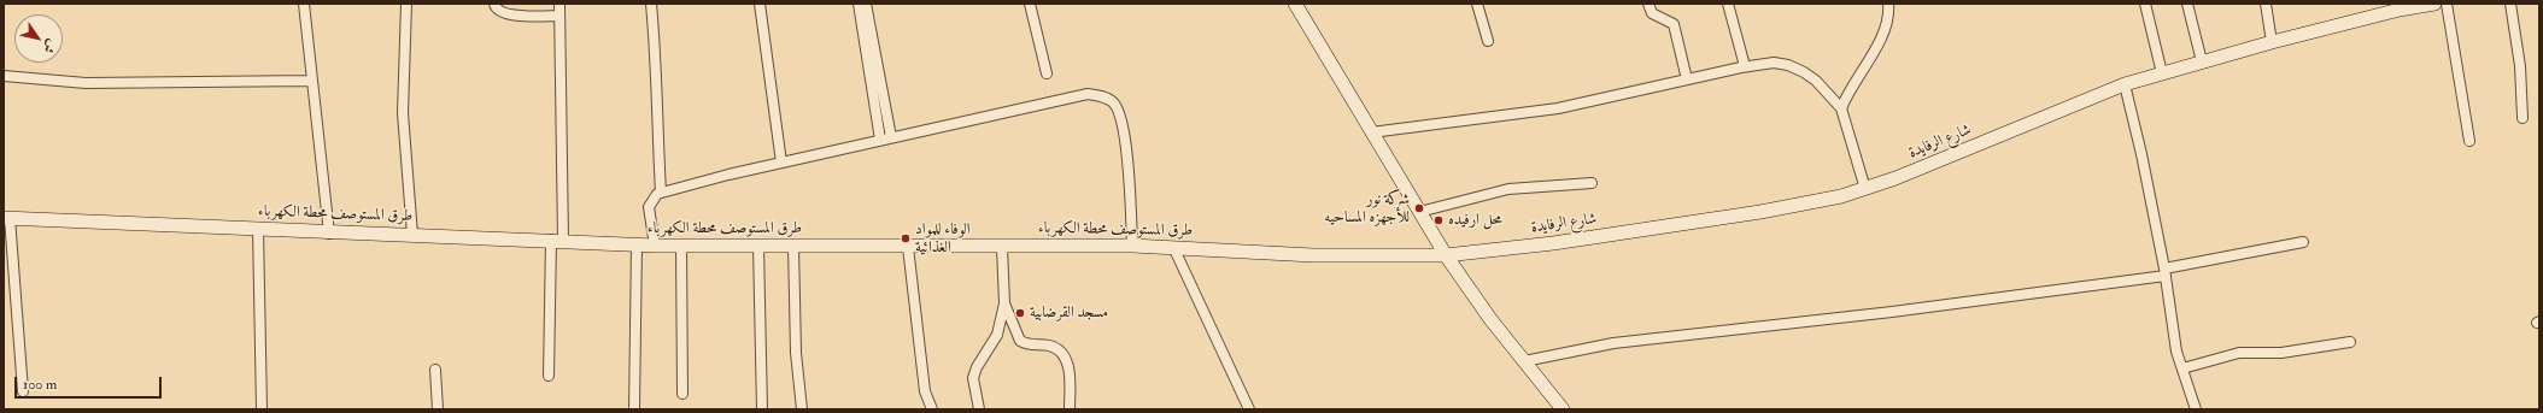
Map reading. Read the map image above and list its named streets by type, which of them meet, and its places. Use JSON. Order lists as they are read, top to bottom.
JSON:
{
  "streets": {
    "street": ["شارع الرفايدة", "طرق المستوصف محطة الكهرباء"]
  },
  "crossings": [
    ["شارع الرفايدة", "طرق المستوصف محطة الكهرباء"]
  ],
  "places": [
    "شركة نور للأجهزه المساحيه",
    "محل ارفيده",
    "الوفاء للمواد الغذائية",
    "مسجد القرضابية"
  ],
  "scale_bar": "100 m",
  "north": "bottom right"
}
